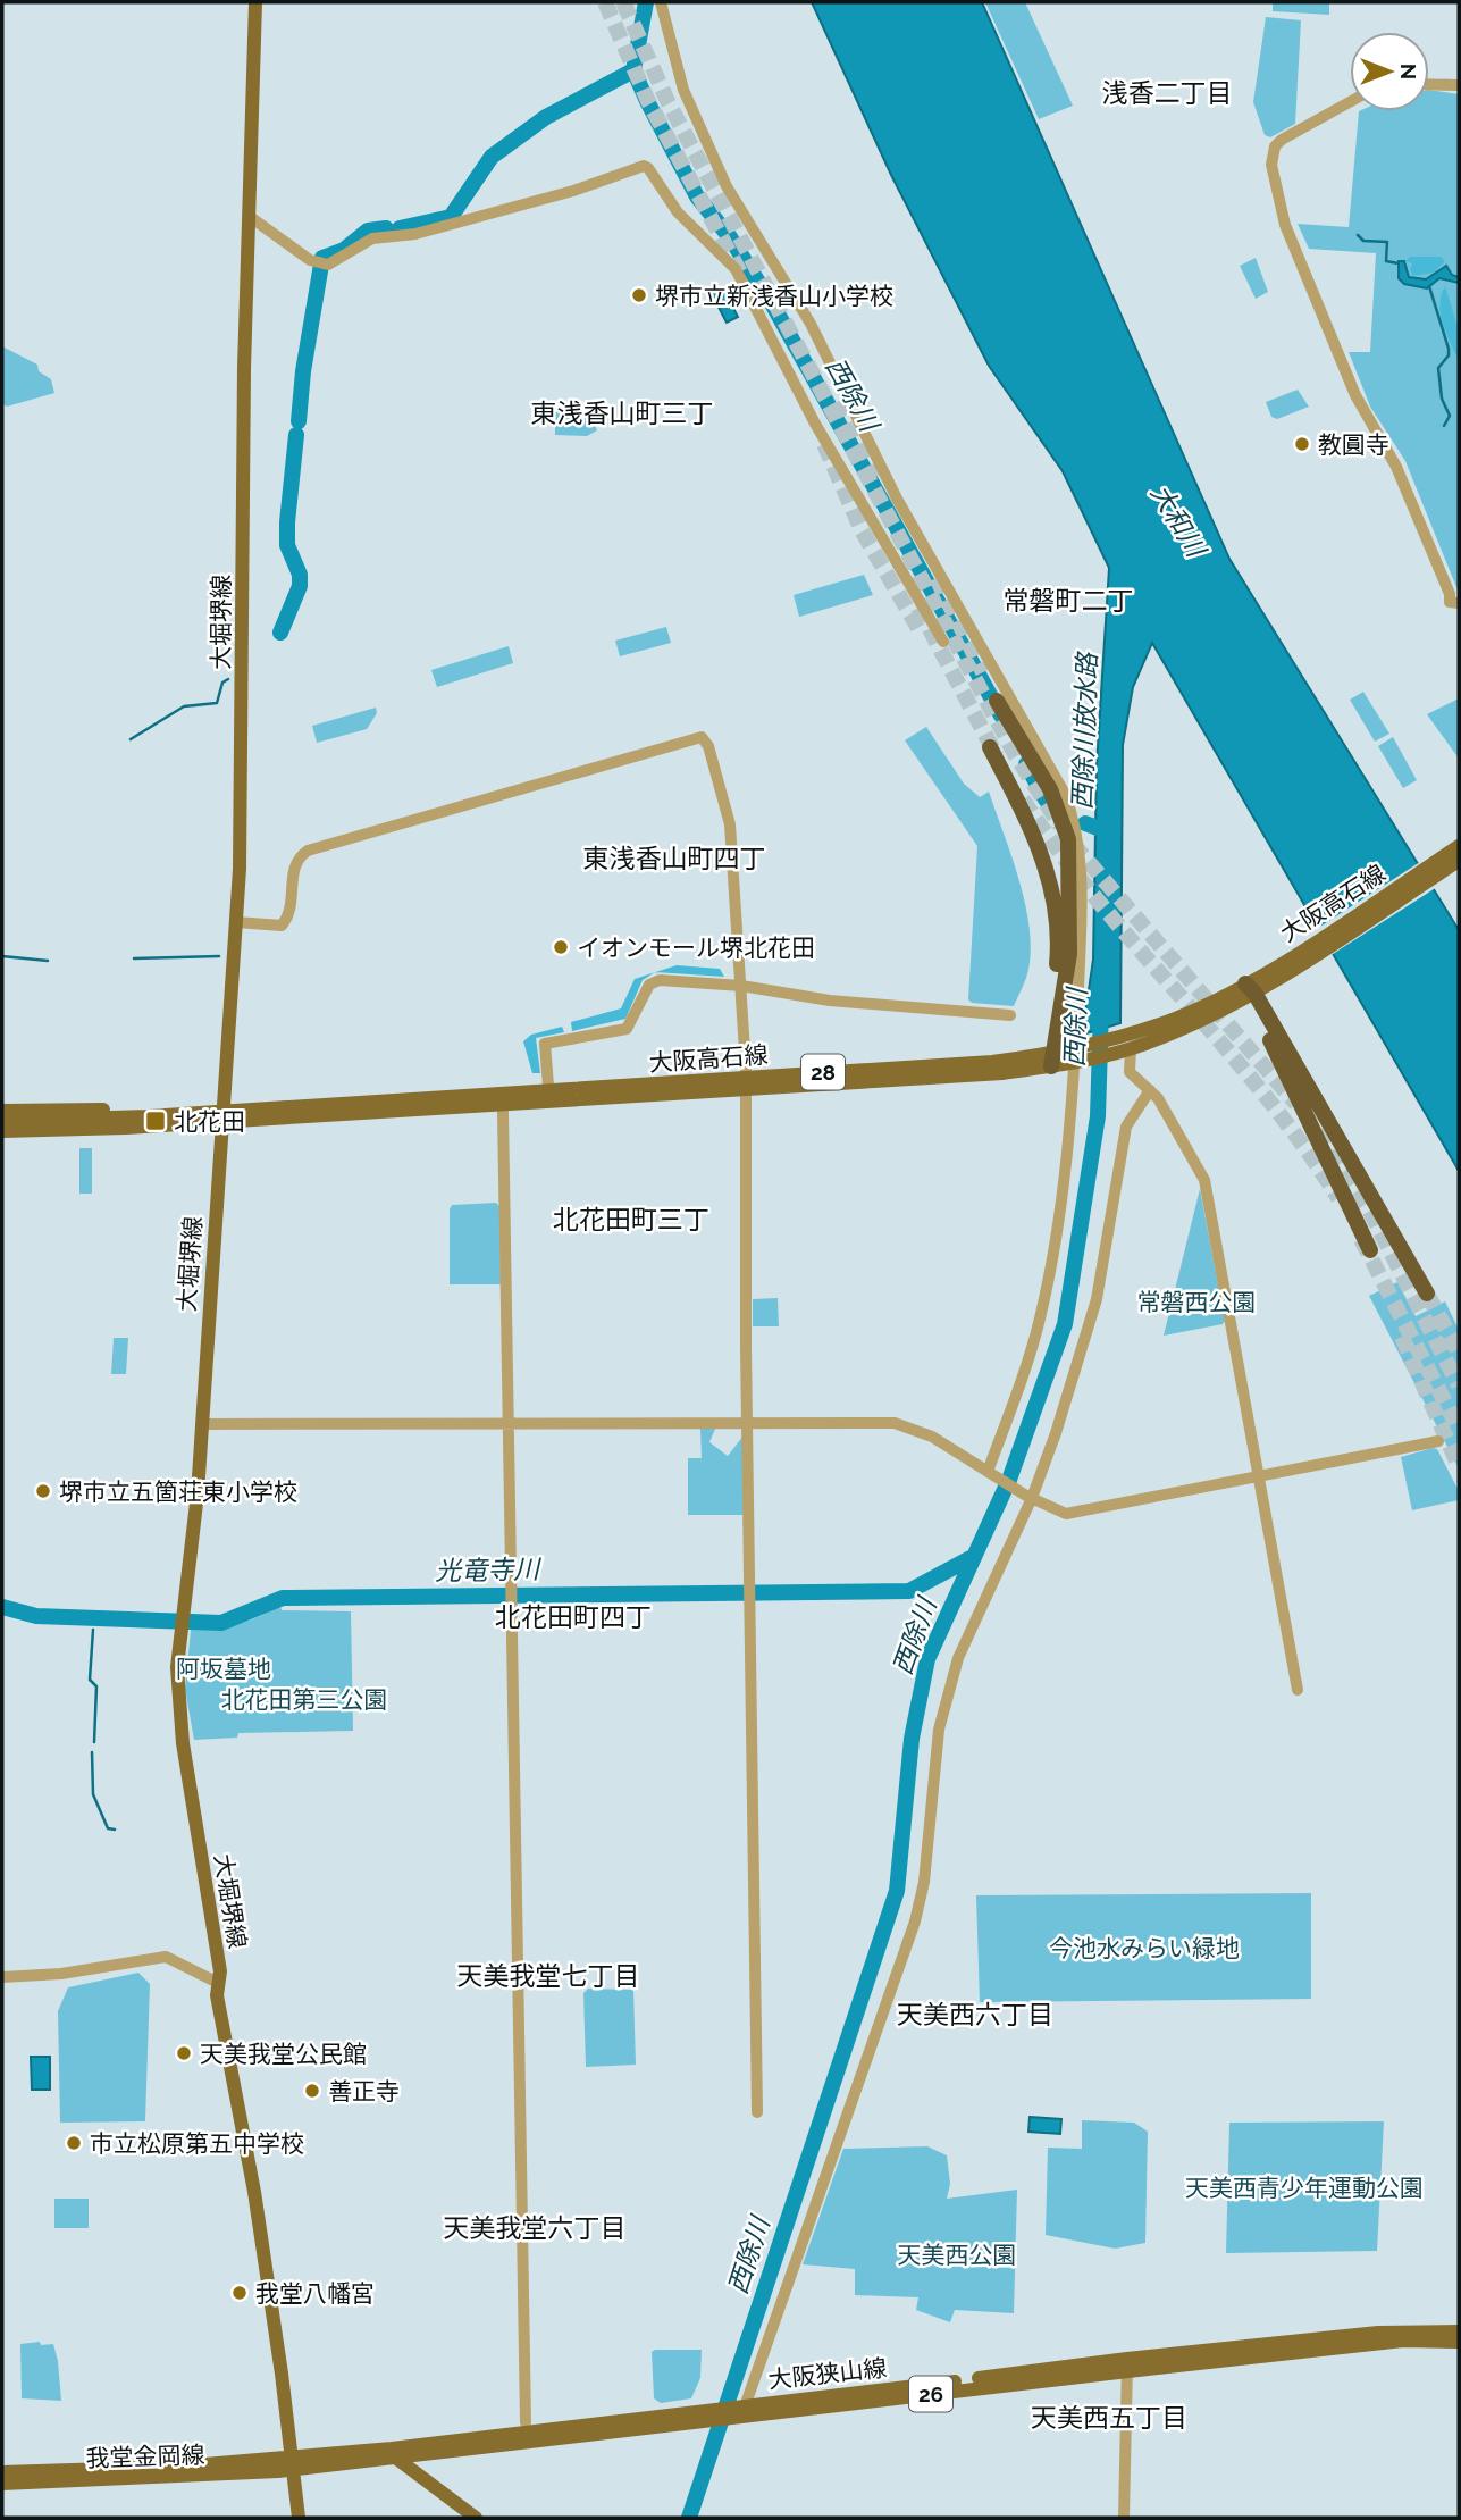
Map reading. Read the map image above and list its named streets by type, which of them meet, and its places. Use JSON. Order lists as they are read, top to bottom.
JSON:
{
  "streets": {
    "main road": [
      "大堀堺線",
      "大阪高石線",
      "28",
      "大阪狭山線",
      "26",
      "我堂金岡線"
    ]
  },
  "crossings": [
    ["大堀堺線", "大阪狭山線"],
    ["大堀堺線", "我堂金岡線"],
    ["大阪狭山線", "我堂金岡線"]
  ],
  "districts": [
    "浅香二丁目",
    "東浅香山町三丁",
    "常磐町二丁",
    "東浅香山町四丁",
    "北花田町三丁",
    "北花田町四丁",
    "天美我堂七丁目",
    "天美西六丁目",
    "天美我堂六丁目",
    "天美西五丁目"
  ],
  "water": [
    "西除川",
    "大和川",
    "西除川放水路",
    "光竜寺川"
  ],
  "parks": [
    "常磐西公園",
    "阿坂墓地",
    "北花田第三公園",
    "今池水みらい緑地",
    "天美西青少年運動公園",
    "天美西公園"
  ],
  "places": {
    "other": [
      "堺市立新浅香山小学校",
      "教圓寺",
      "イオンモール堺北花田",
      "堺市立五箇荘東小学校",
      "天美我堂公民館",
      "善正寺",
      "市立松原第五中学校",
      "我堂八幡宮"
    ],
    "transit": ["北花田"]
  },
  "north": "right"
}
